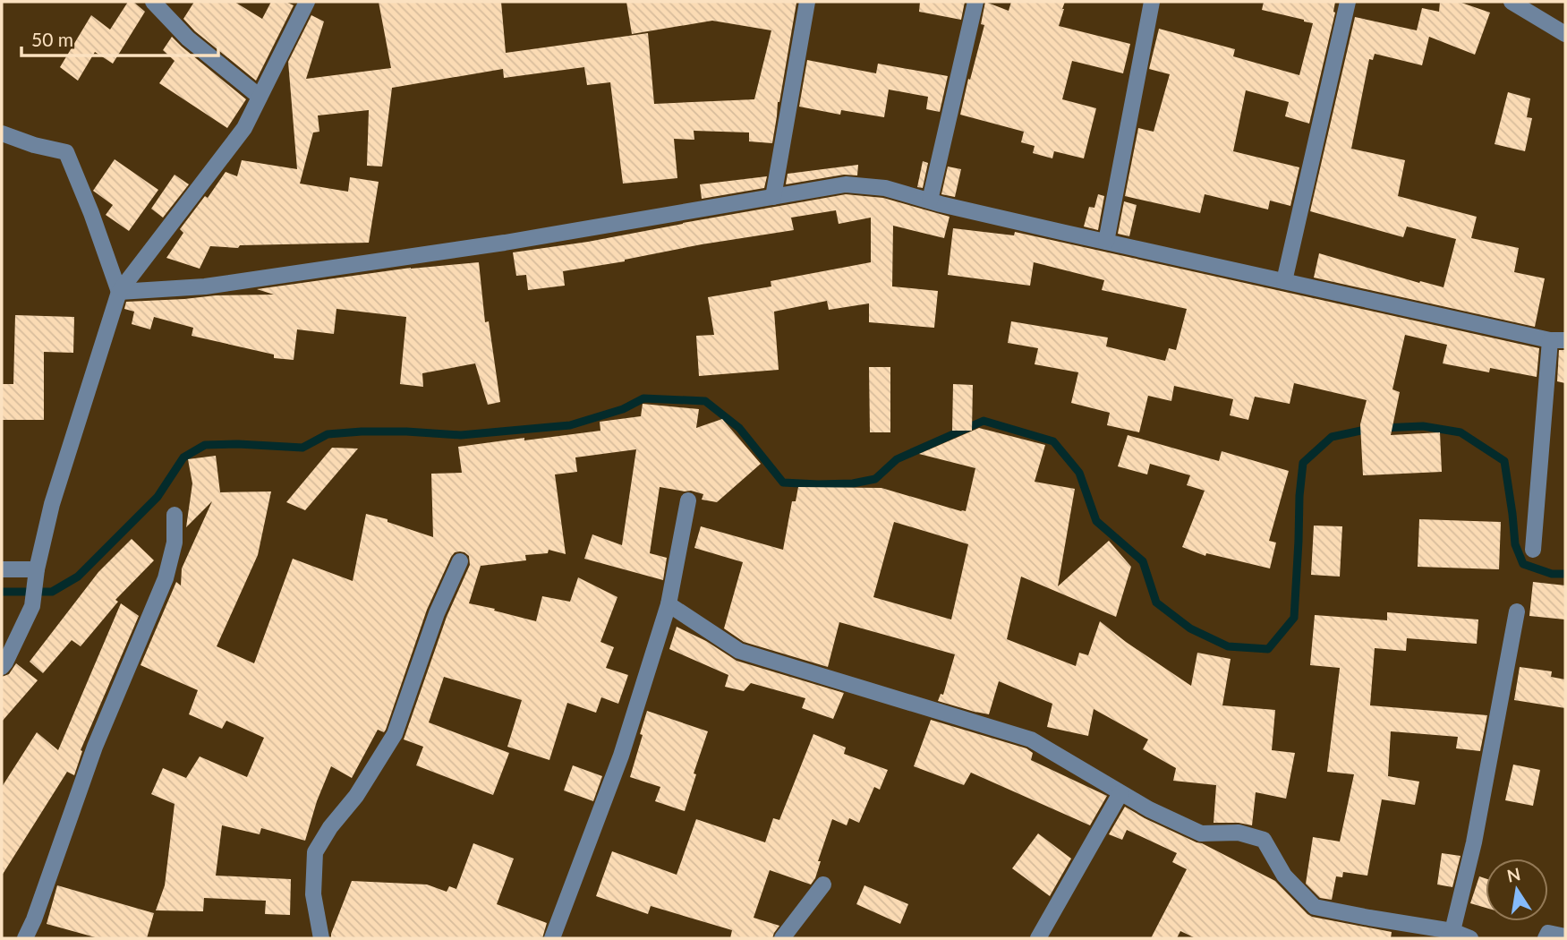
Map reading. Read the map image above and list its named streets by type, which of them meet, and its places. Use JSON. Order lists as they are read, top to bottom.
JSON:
{
  "scale_bar": "50 m",
  "north": "top"
}
